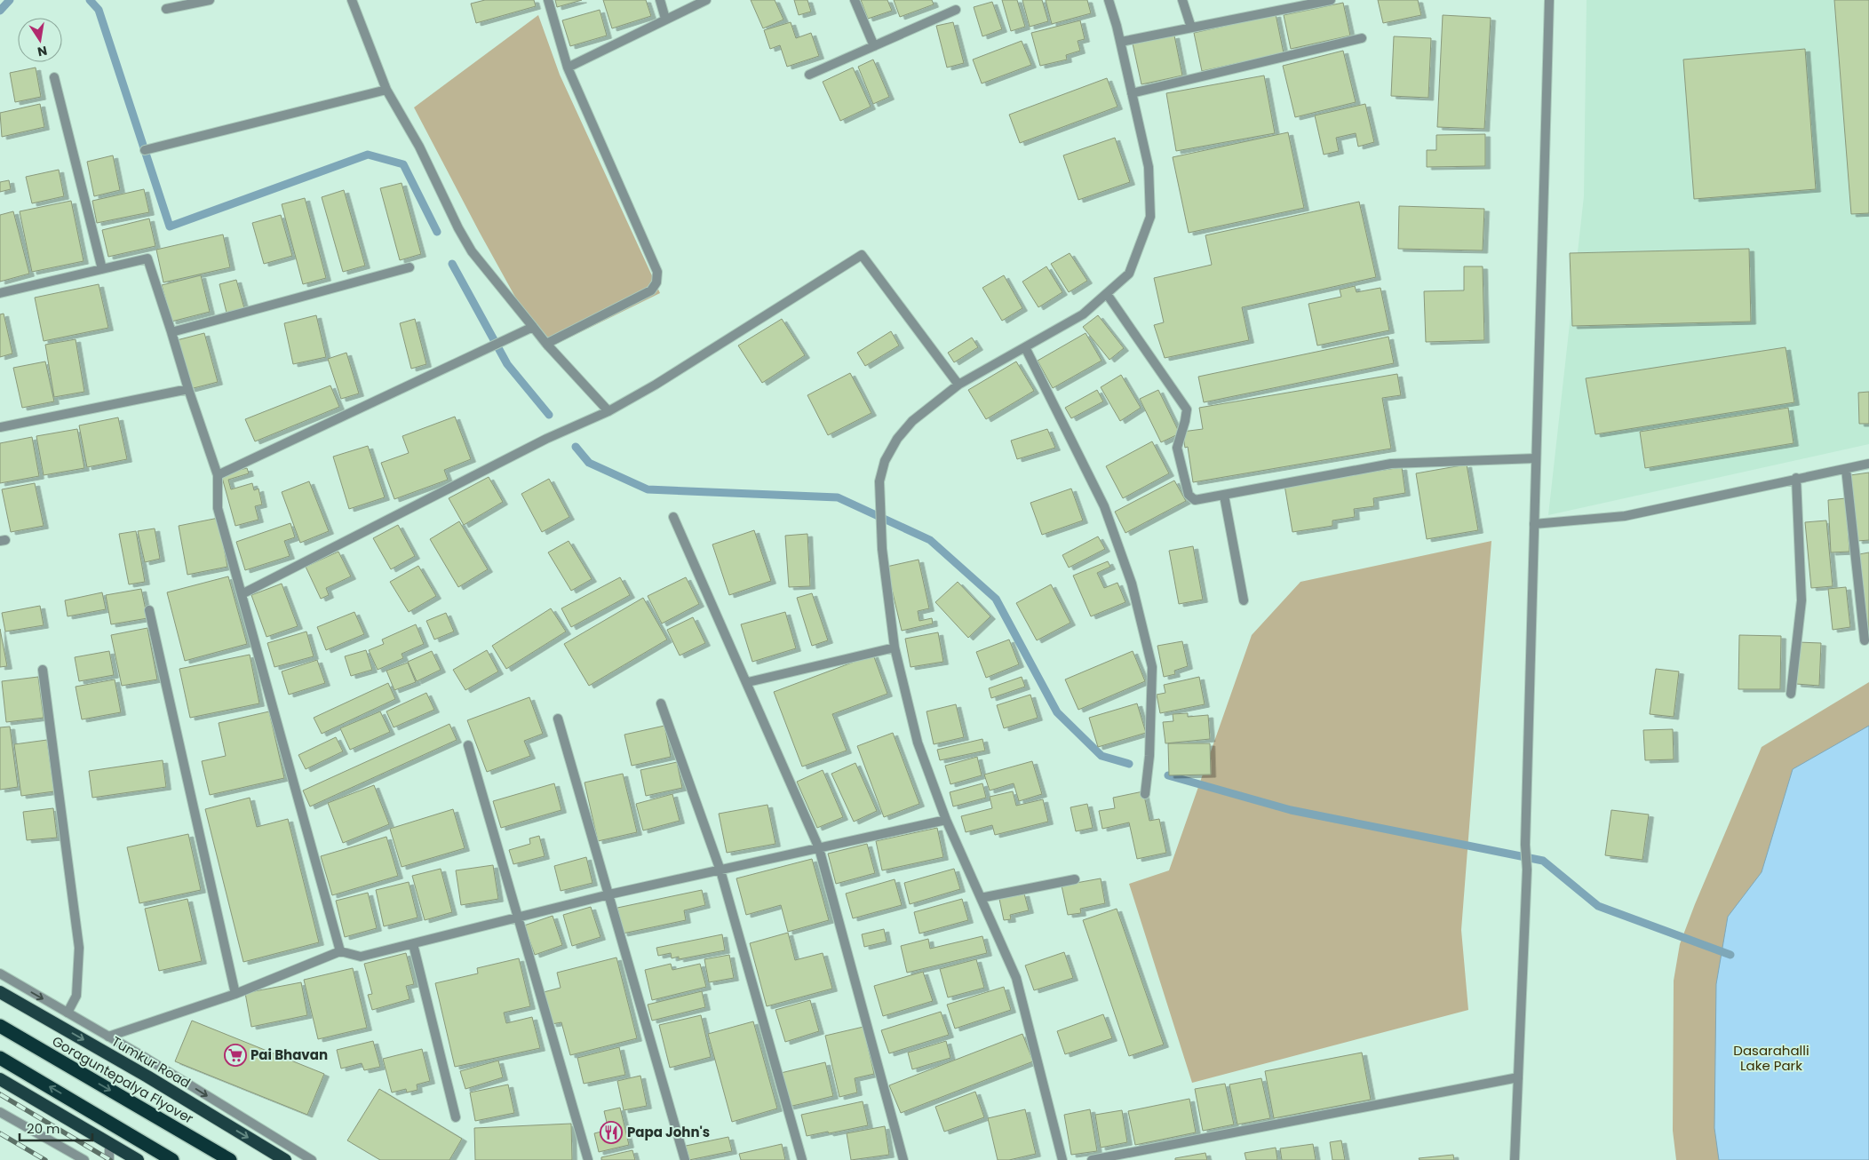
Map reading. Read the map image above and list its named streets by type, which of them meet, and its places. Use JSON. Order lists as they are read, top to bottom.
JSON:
{
  "streets": {
    "highway": ["Tumkur Road", "Goraguntepalya Flyover"]
  },
  "parks": ["Dasarahalli Lake Park"],
  "places": {
    "supermarket": ["Pai Bhavan"],
    "restaurant": ["Papa John's"]
  },
  "scale_bar": "20 m",
  "north": "bottom"
}
